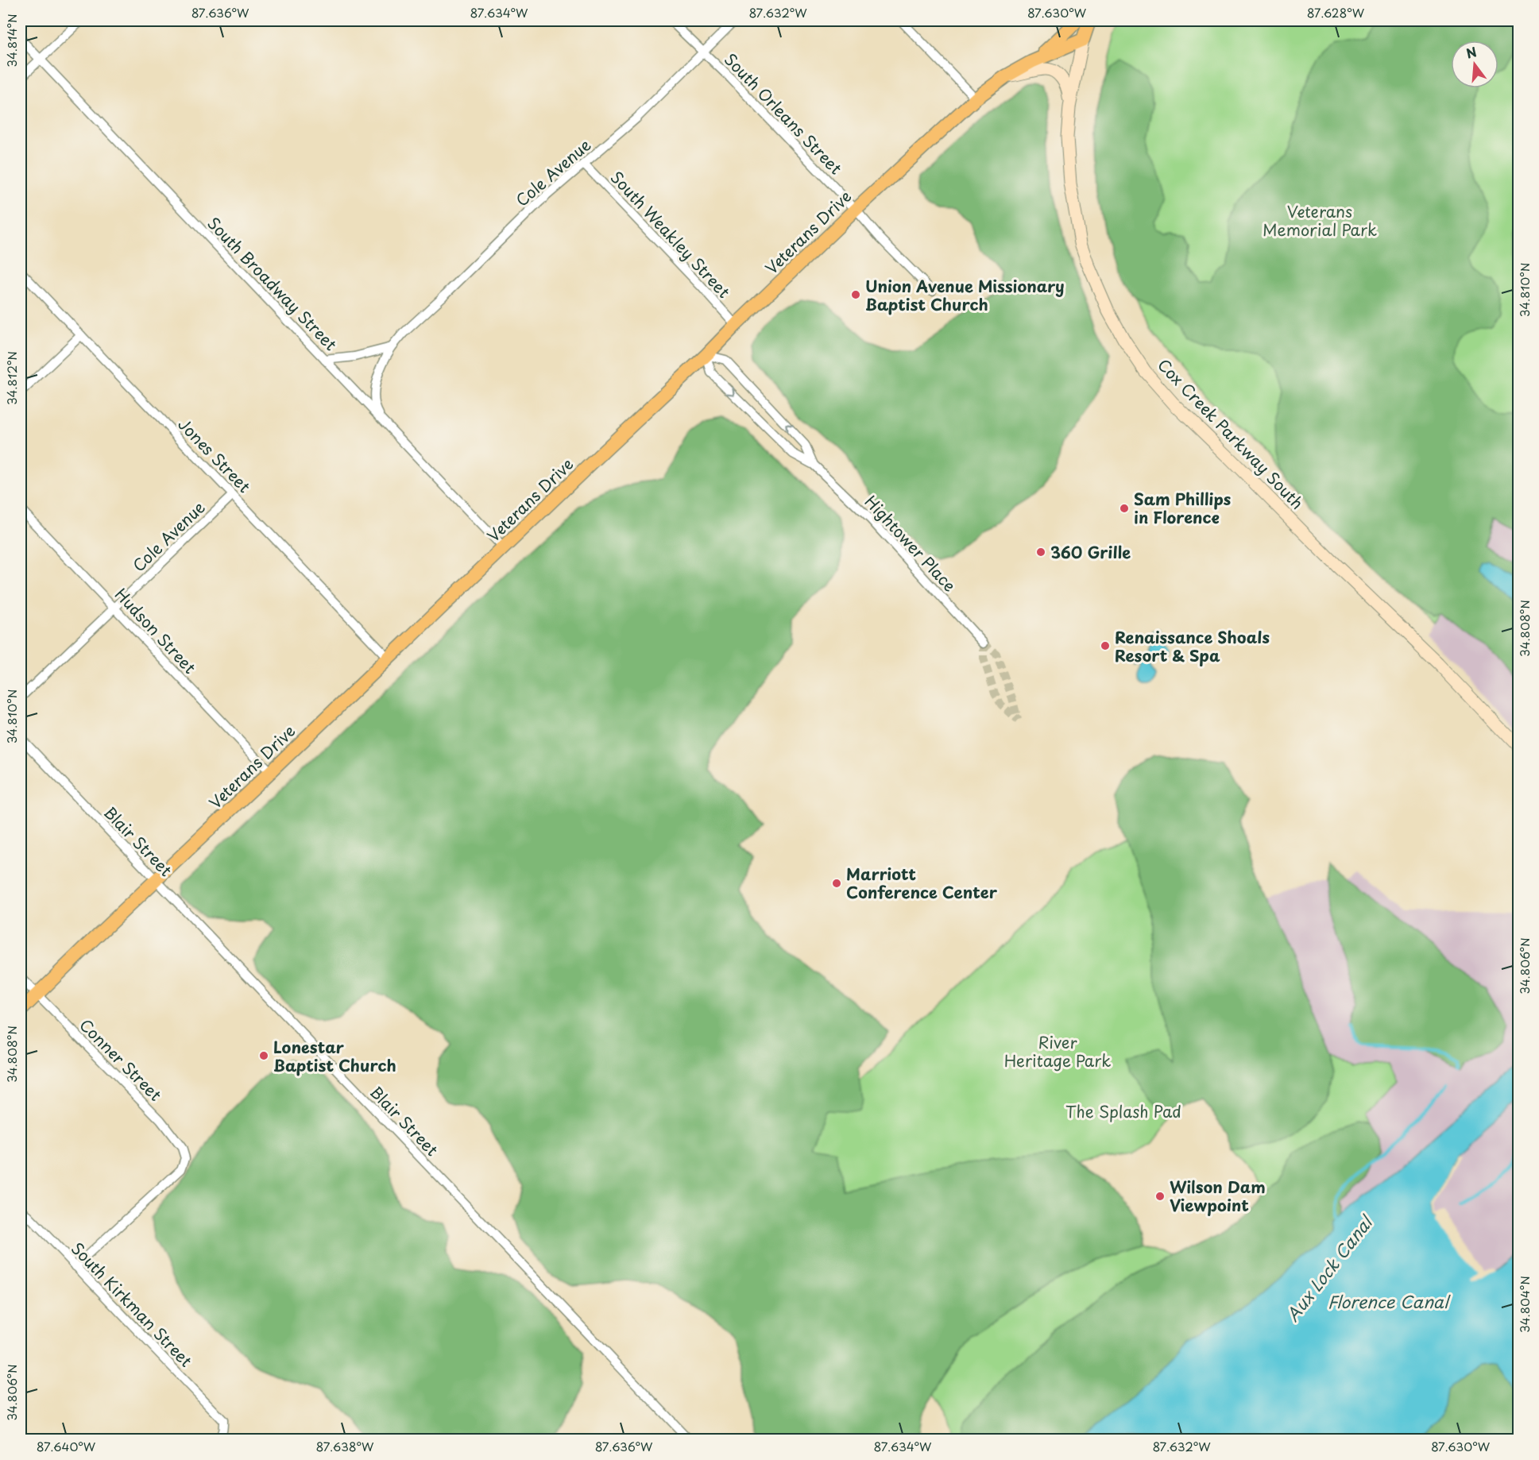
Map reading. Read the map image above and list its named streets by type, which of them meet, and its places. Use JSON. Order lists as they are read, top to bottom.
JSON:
{
  "streets": {
    "main road": ["Veterans Drive", "Cox Creek Parkway South"],
    "street": [
      "South Orleans Street",
      "Cole Avenue",
      "South Weakley Street",
      "South Broadway Street",
      "Jones Street",
      "Hightower Place",
      "Hudson Street",
      "Blair Street",
      "Conner Street",
      "South Kirkman Street"
    ]
  },
  "crossings": [
    ["South Orleans Street", "Cole Avenue"],
    ["South Orleans Street", "Veterans Drive"],
    ["Cole Avenue", "South Weakley Street"],
    ["Cole Avenue", "South Broadway Street"],
    ["Cole Avenue", "Jones Street"],
    ["Cole Avenue", "Hudson Street"],
    ["Veterans Drive", "South Weakley Street"],
    ["Veterans Drive", "South Broadway Street"],
    ["Veterans Drive", "Cox Creek Parkway South"],
    ["Veterans Drive", "Jones Street"],
    ["Veterans Drive", "Hightower Place"],
    ["Veterans Drive", "Hudson Street"],
    ["Veterans Drive", "Blair Street"],
    ["Veterans Drive", "Conner Street"],
    ["Conner Street", "South Kirkman Street"]
  ],
  "water": ["Aux Lock Canal", "Florence Canal"],
  "parks": ["Veterans Memorial Park", "River Heritage Park", "The Splash Pad"],
  "places": [
    "Union Avenue Missionary Baptist Church",
    "Sam Phillips in Florence",
    "360 Grille",
    "Renaissance Shoals Resort & Spa",
    "Marriott Conference Center",
    "Lonestar Baptist Church",
    "Wilson Dam Viewpoint"
  ],
  "north": "top",
  "coordinates": [
    "87.636°W",
    "87.634°W",
    "87.632°W",
    "87.630°W",
    "87.628°W",
    "34.814°N",
    "34.810°N",
    "34.812°N",
    "34.808°N",
    "34.806°N",
    "34.804°N",
    "87.640°W",
    "87.638°W"
  ]
}
